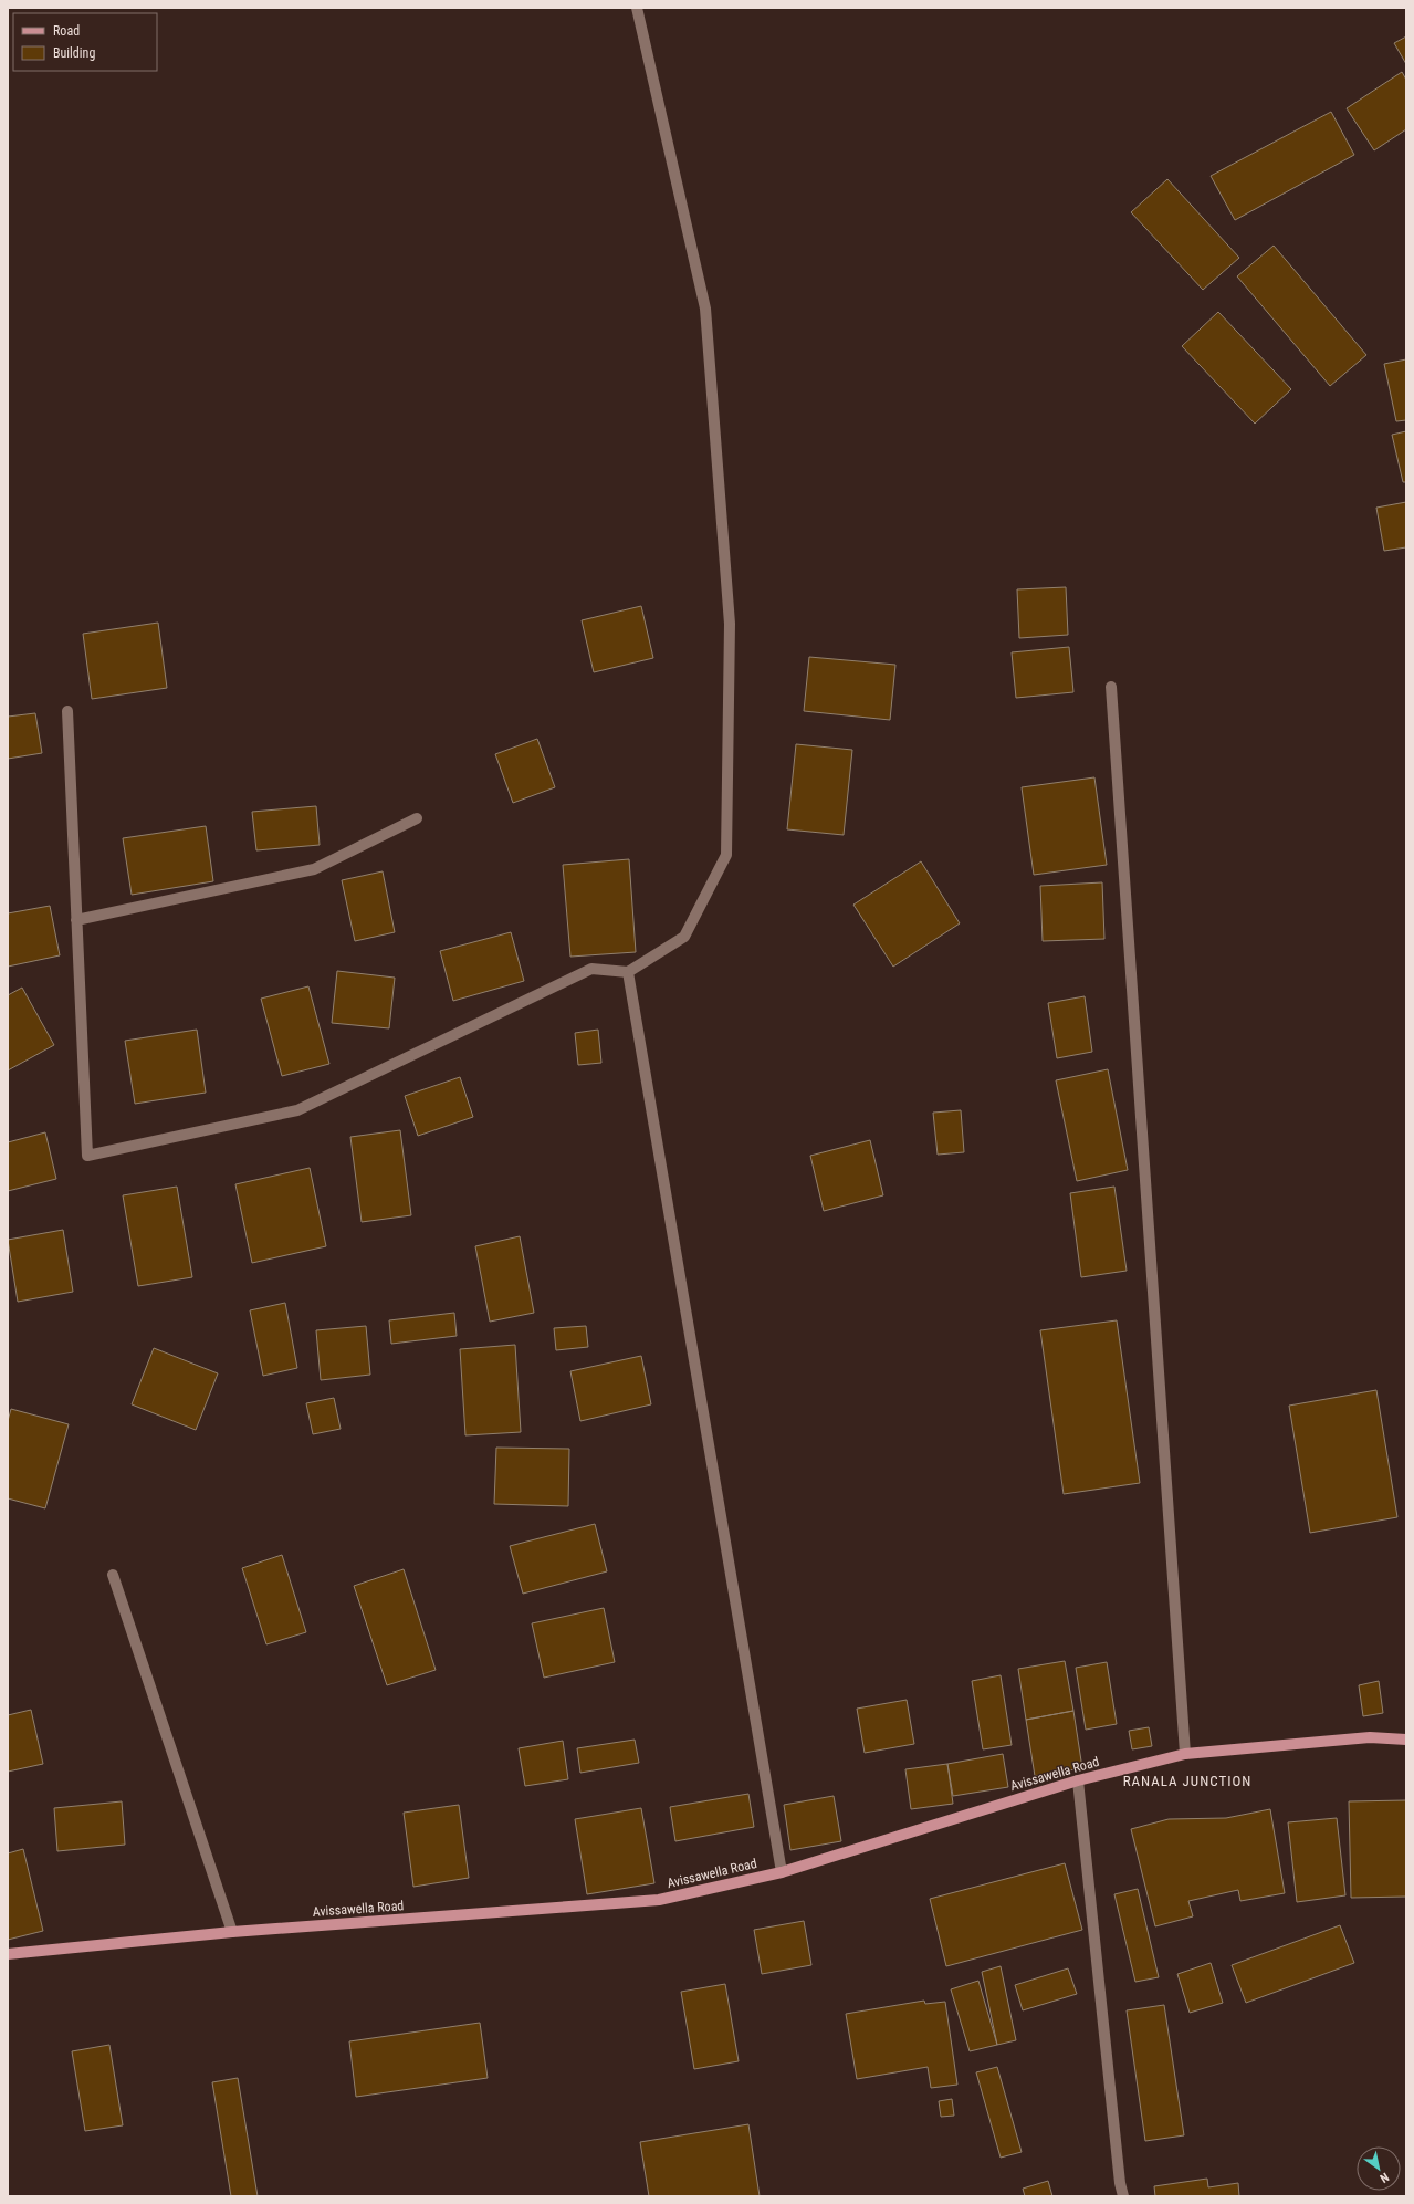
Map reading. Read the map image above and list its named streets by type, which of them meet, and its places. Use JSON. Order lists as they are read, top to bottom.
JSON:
{
  "streets": {
    "main road": ["Avissawella Road"]
  },
  "districts": ["RANALA JUNCTION"],
  "legend": ["Road", "Building"],
  "north": "bottom right"
}
